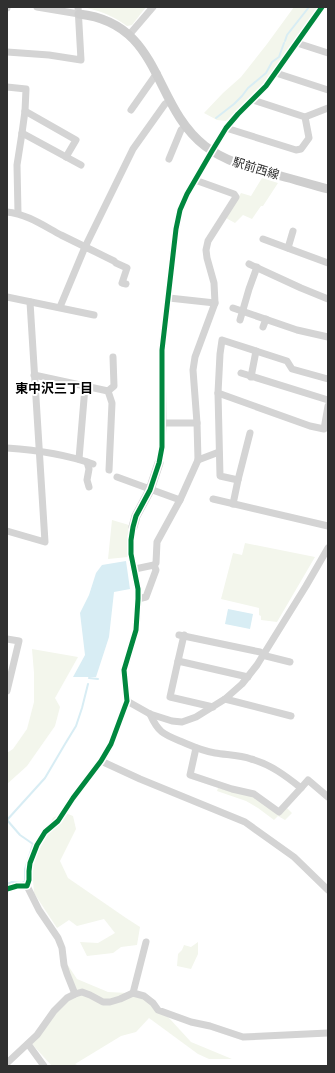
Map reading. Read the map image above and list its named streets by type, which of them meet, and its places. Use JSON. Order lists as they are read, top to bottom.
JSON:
{
  "streets": {
    "street": ["駅前西線"]
  },
  "districts": ["東中沢三丁目"]
}
